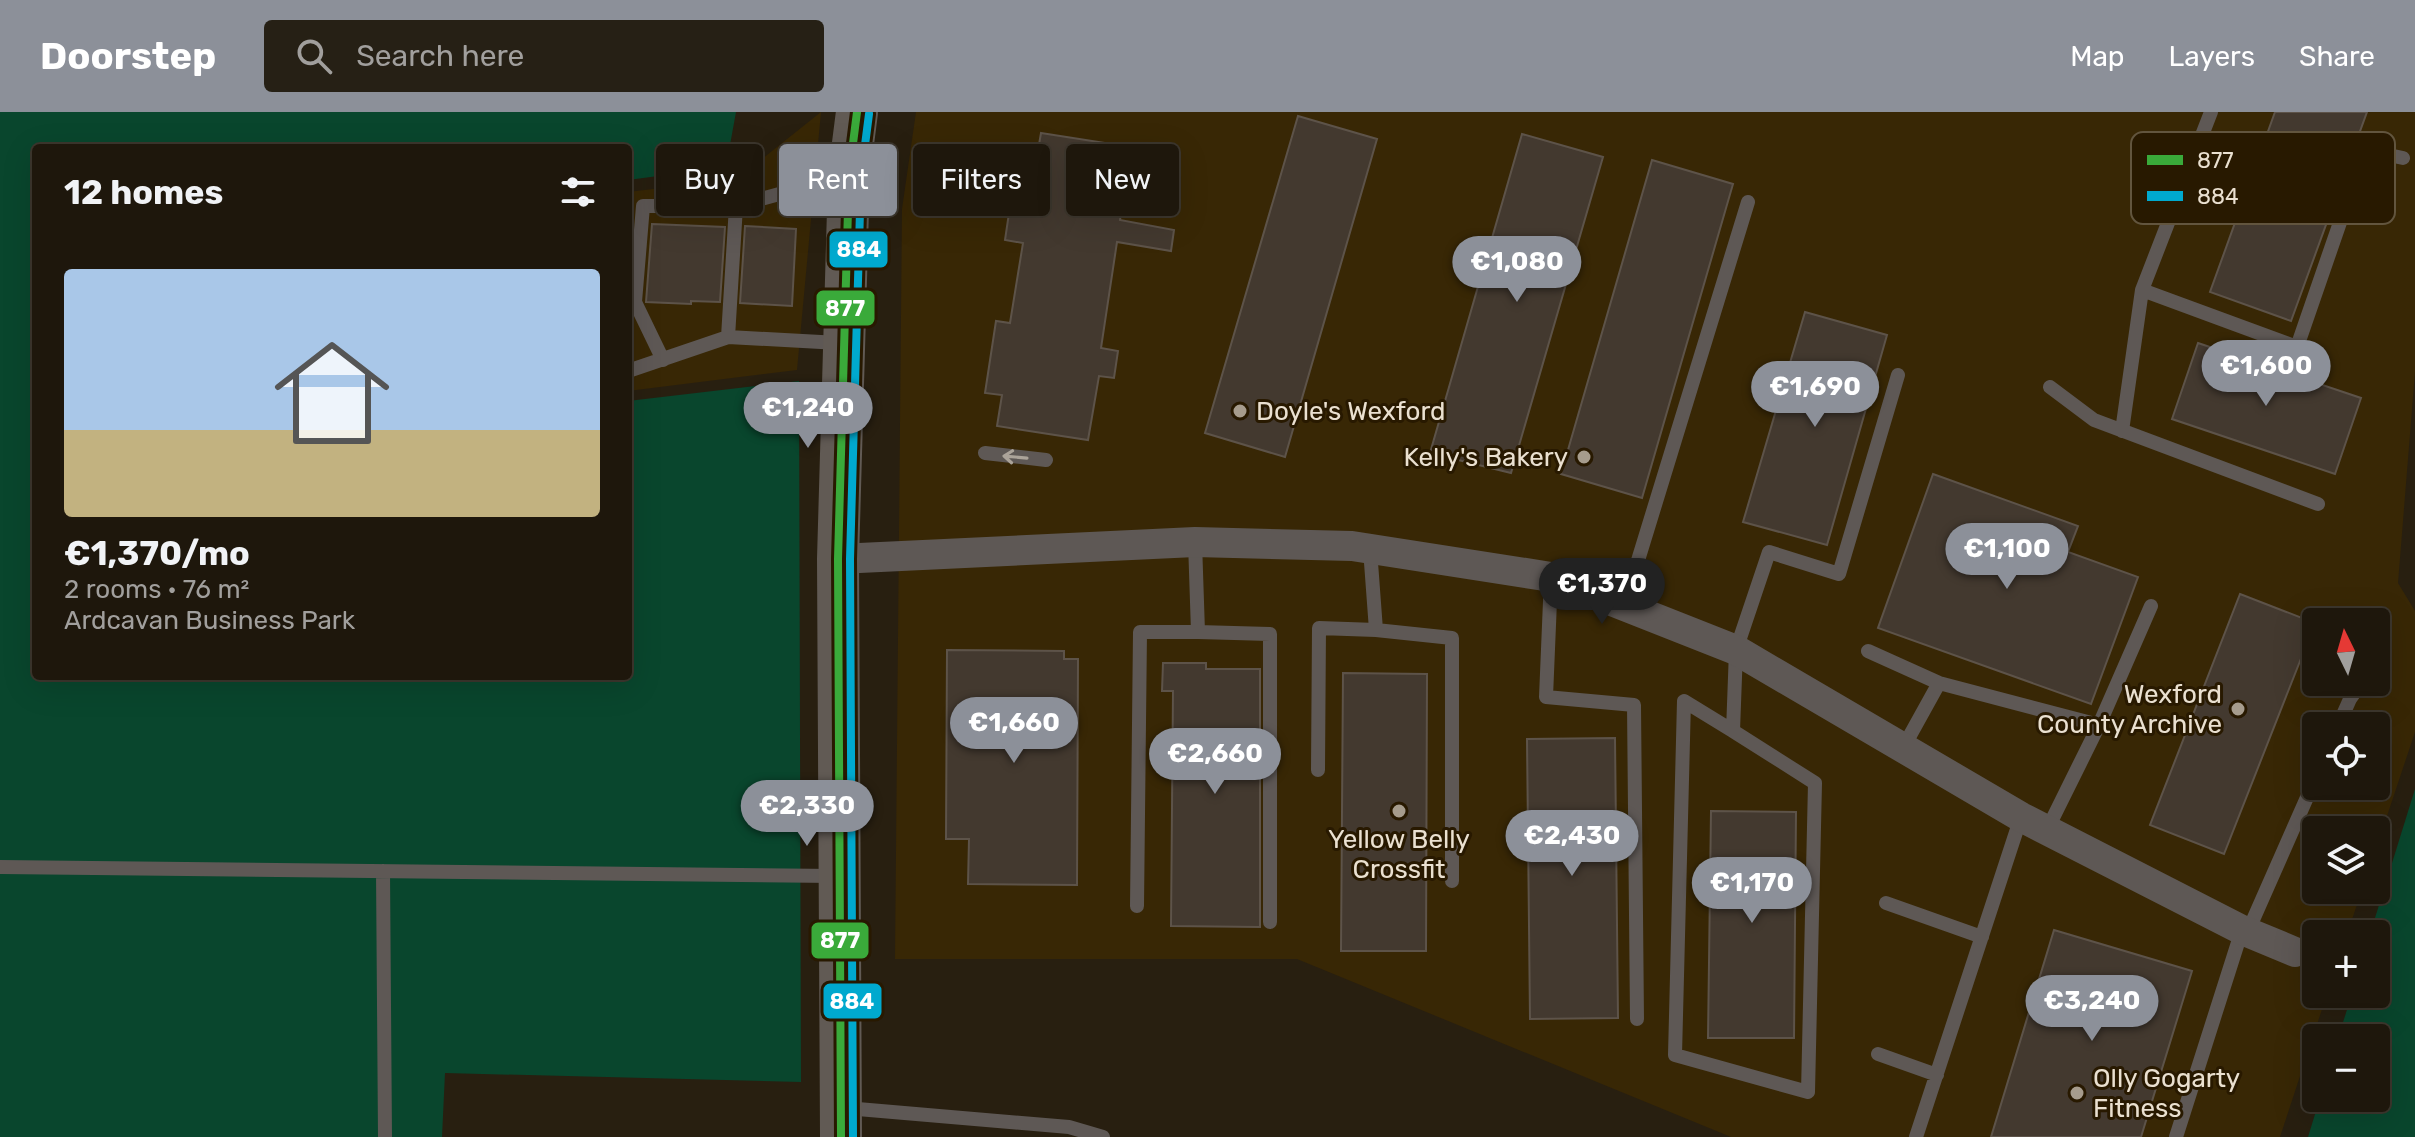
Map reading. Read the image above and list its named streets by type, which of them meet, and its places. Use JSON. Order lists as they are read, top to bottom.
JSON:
{
  "places": [
    "Doyle's Wexford",
    "Kelly's Bakery",
    "Wexford County Archive",
    "Yellow Belly Crossfit",
    "Olly Gogarty Fitness"
  ],
  "lines": ["transit line 877", "transit line 884"],
  "legend": ["877", "884"],
  "north": "top",
  "page": {
    "header": "Doorstep",
    "search": "Search here",
    "nav": ["Map", "Layers", "Share"],
    "chip": [
      "Buy",
      "Rent",
      "Filters",
      "New"
    ],
    "heading": "12 homes",
    "price": [
      "€1,080",
      "€1,600",
      "€1,690",
      "€1,240",
      "€1,100",
      "€1,370",
      "€1,660",
      "€2,660",
      "€2,330",
      "€2,430",
      "€1,170",
      "€3,240"
    ],
    "list": [
      {
        "name": "€1,370/mo",
        "note": "2 rooms · 76 m² · Ardcavan Business Park"
      }
    ],
    "map_buttons": ["+", "−"]
  }
}
